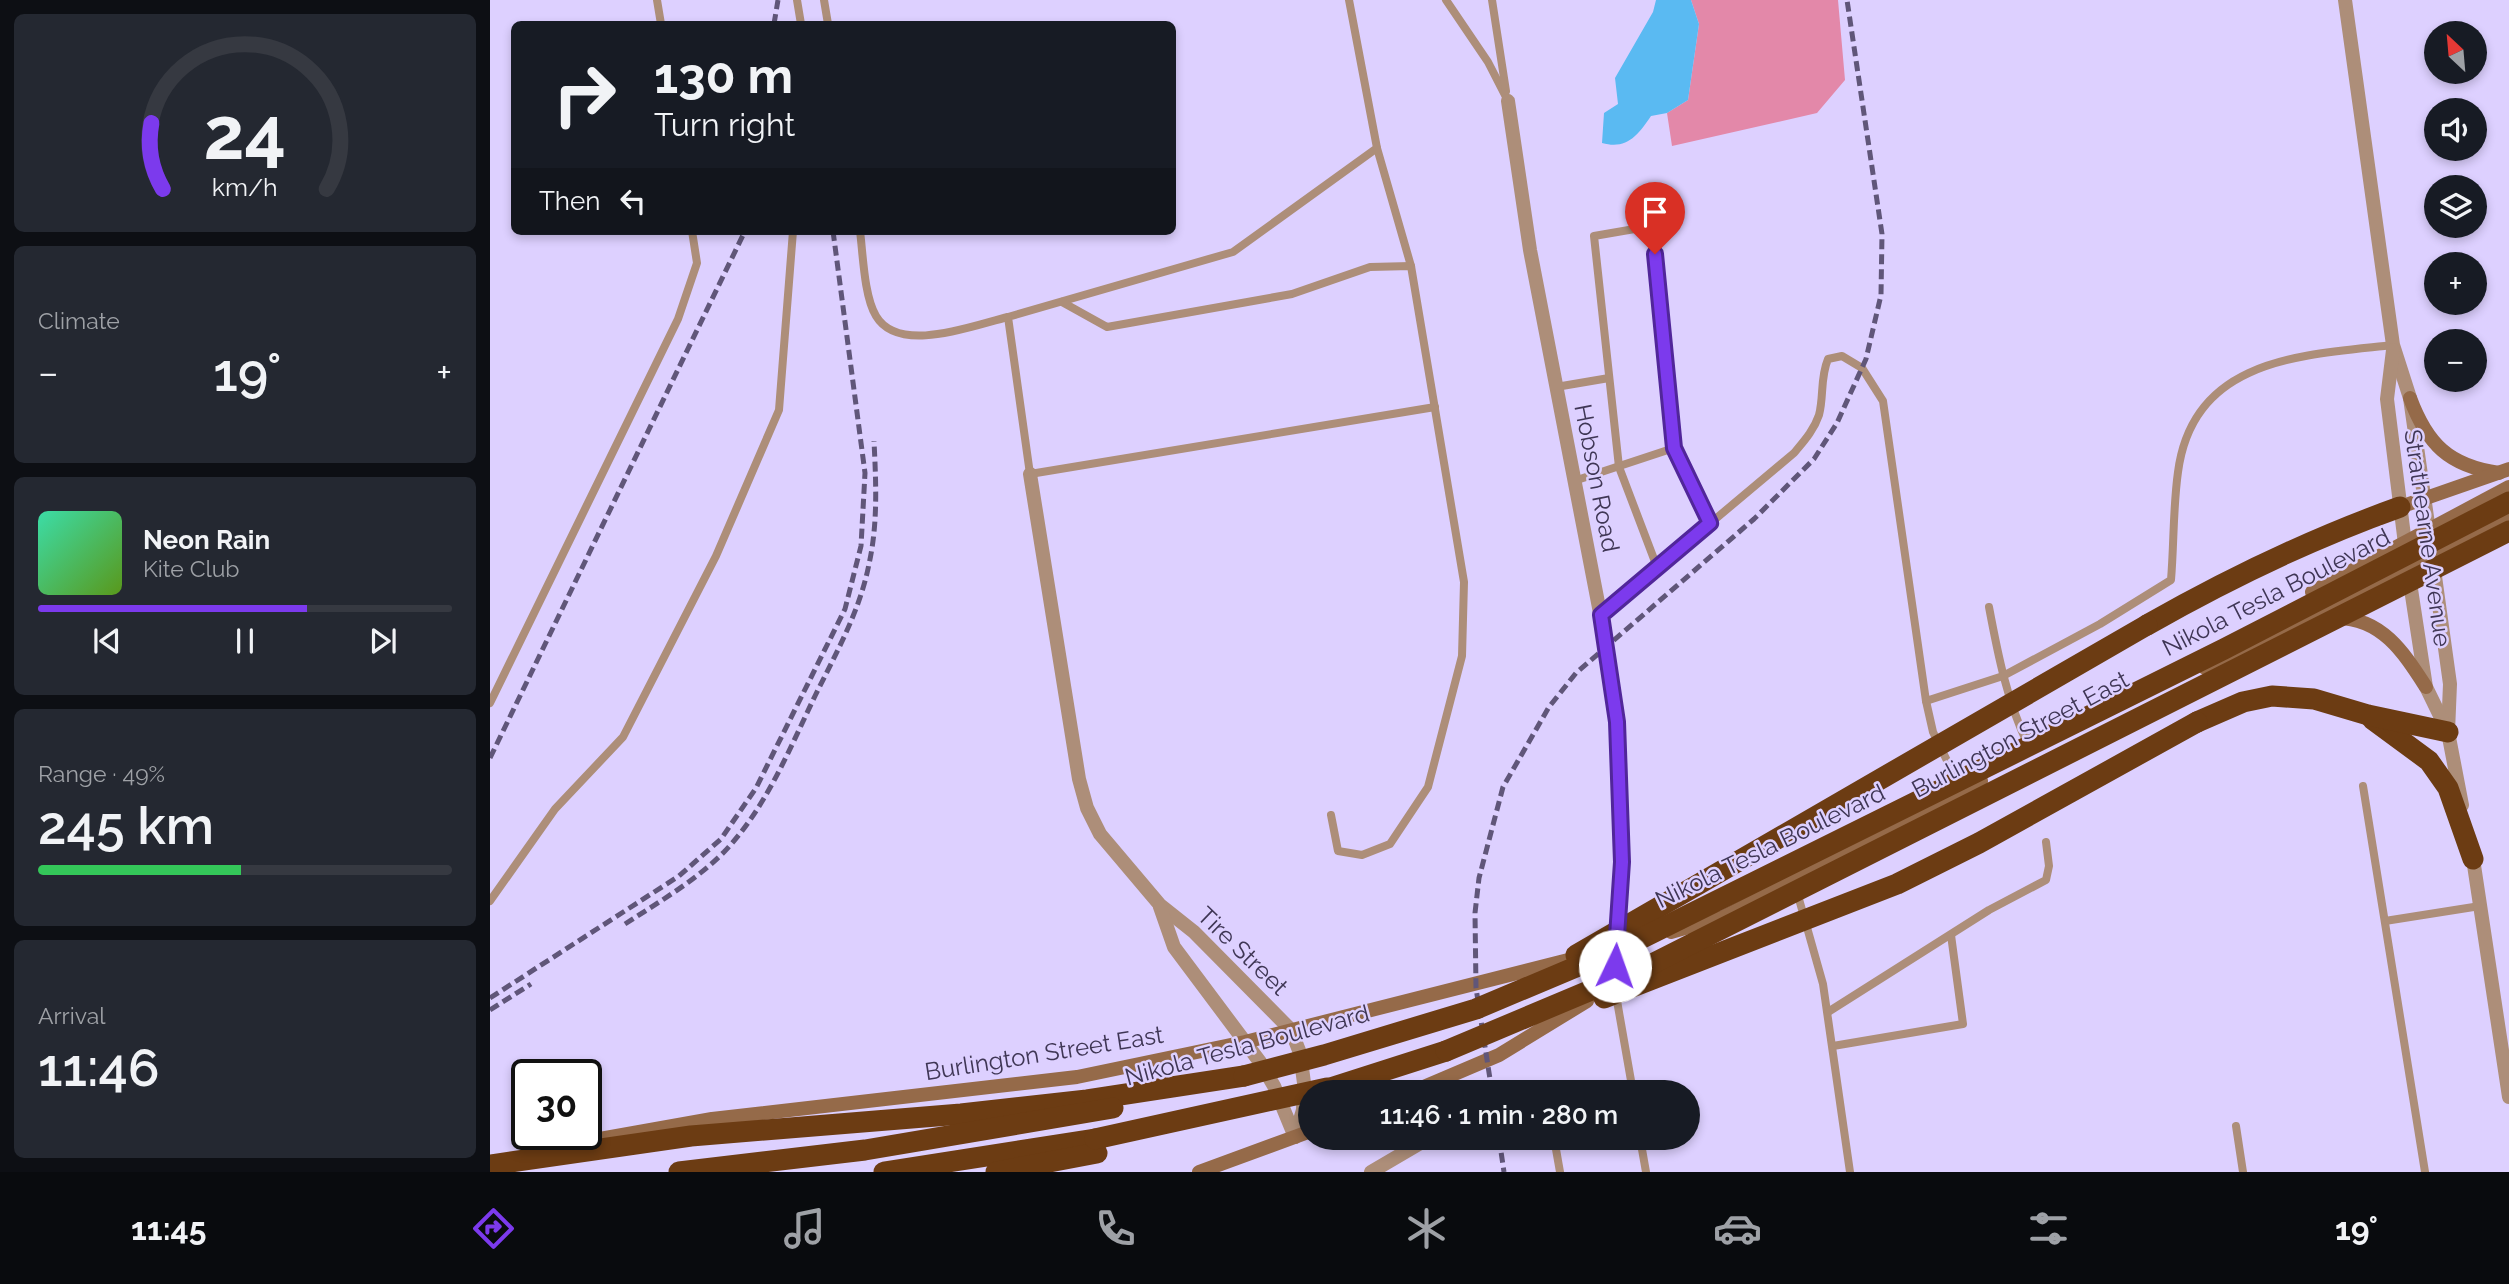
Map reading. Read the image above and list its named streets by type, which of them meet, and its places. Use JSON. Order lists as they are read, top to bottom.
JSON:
{
  "streets": {
    "highway": ["Nikola Tesla Boulevard"],
    "main road": ["Burlington Street East"],
    "street": ["Hobson Road", "Strathearne Avenue", "Tire Street"]
  },
  "crossings": [
    ["Hobson Road", "Burlington Street East"],
    ["Strathearne Avenue", "Burlington Street East"],
    ["Burlington Street East", "Tire Street"]
  ],
  "north": "top left",
  "page": {
    "map_buttons": ["+", "−"],
    "turn": ["130 m", "Turn right"],
    "then": "Then",
    "tile": [
      "Climate",
      ["Range · 49%", "245 km"],
      ["Arrival", "11:46"]
    ],
    "heat": ["−", "19°", "+"],
    "song": ["Neon Rain", "Kite Club"],
    "limit": "30",
    "trip": "11:46 · 1 min · 280 m",
    "tabs": ["11:45", "19°"],
    "gauge": ["24", "km/h"]
  }
}
